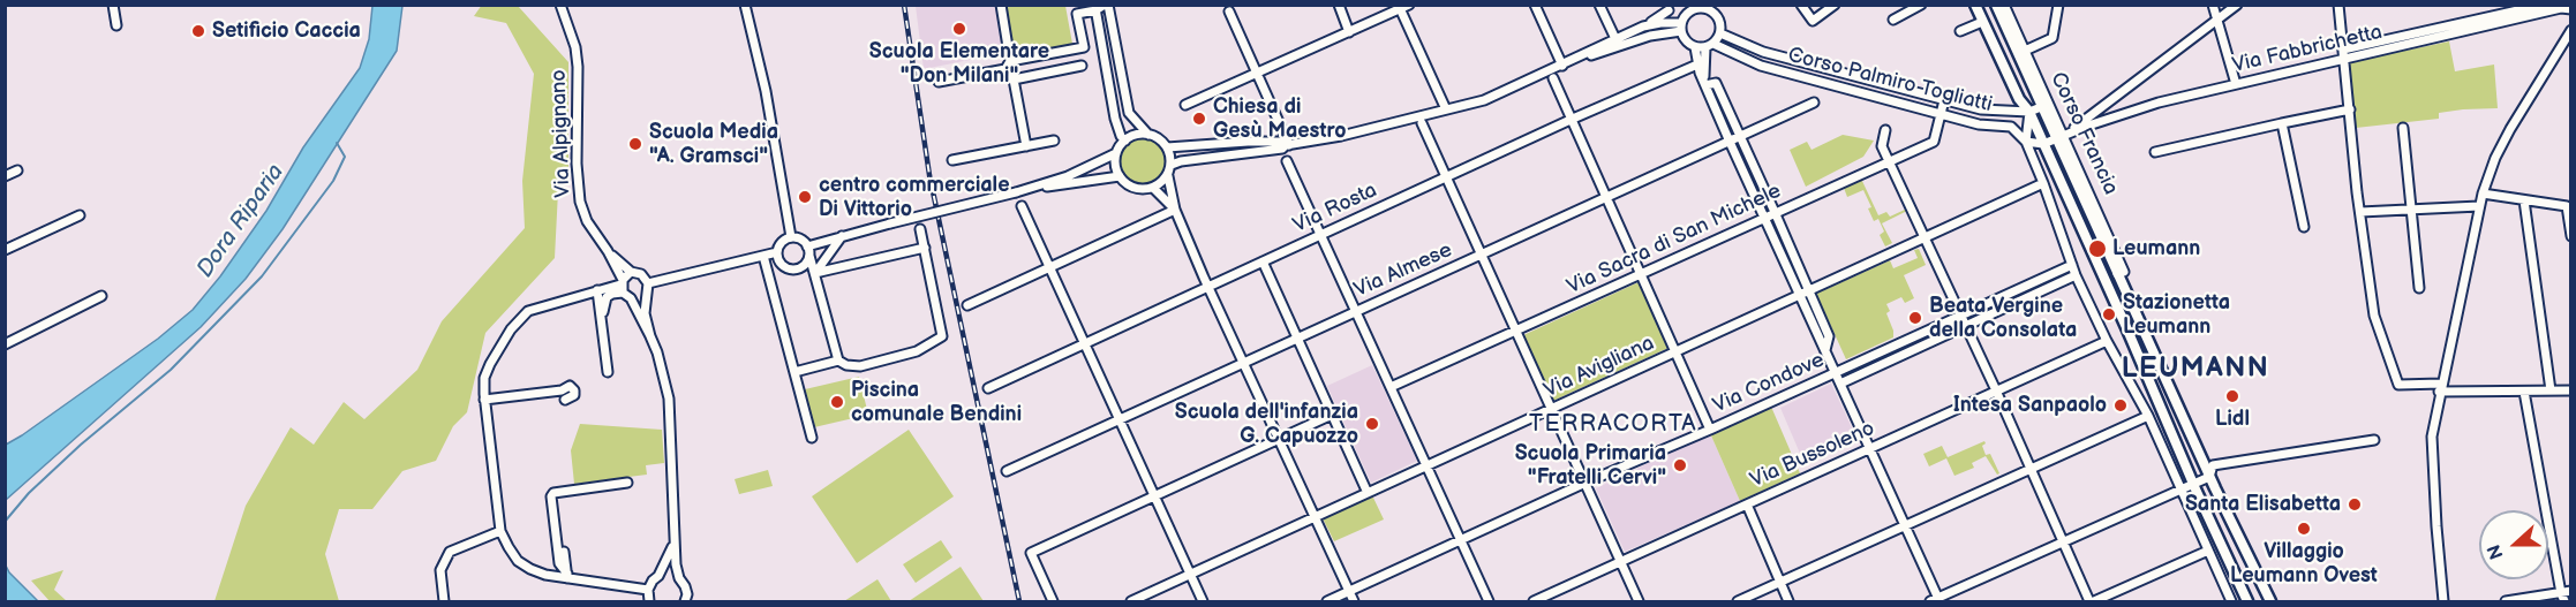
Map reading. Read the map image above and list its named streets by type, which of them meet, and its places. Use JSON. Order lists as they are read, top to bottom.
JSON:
{
  "streets": {
    "main road": ["Corso Francia"],
    "street": [
      "Via Fabbrichetta",
      "Corso Palmiro Togliatti",
      "Via Alpignano",
      "Via Rosta",
      "Via Sacra di San Michele",
      "Via Almese",
      "Via Avigliana",
      "Via Condove",
      "Via Bussoleno"
    ]
  },
  "crossings": [
    ["Via Fabbrichetta", "Corso Palmiro Togliatti"],
    ["Via Fabbrichetta", "Corso Francia"],
    ["Corso Palmiro Togliatti", "Corso Francia"],
    ["Corso Palmiro Togliatti", "Via Sacra di San Michele"],
    ["Corso Francia", "Via Avigliana"],
    ["Corso Francia", "Via Condove"],
    ["Corso Francia", "Via Bussoleno"]
  ],
  "districts": ["LEUMANN", "TERRACORTA"],
  "water": ["Dora Riparia"],
  "places": [
    "Scuola Elementare \"Don Milani\"",
    "Setificio Caccia",
    "Chiesa di Gesù Maestro",
    "Scuola Media \"A. Gramsci\"",
    "centro commerciale Di Vittorio",
    "Leumann",
    "Stazionetta Leumann",
    "Beata Vergine della Consolata",
    "Lidl",
    "Piscina comunale Bendini",
    "Intesa Sanpaolo",
    "Scuola dell'infanzia G. Capuozzo",
    "Scuola Primaria \"Fratelli Cervi\"",
    "Santa Elisabetta",
    "Villaggio Leumann Ovest"
  ],
  "north": "left"
}
